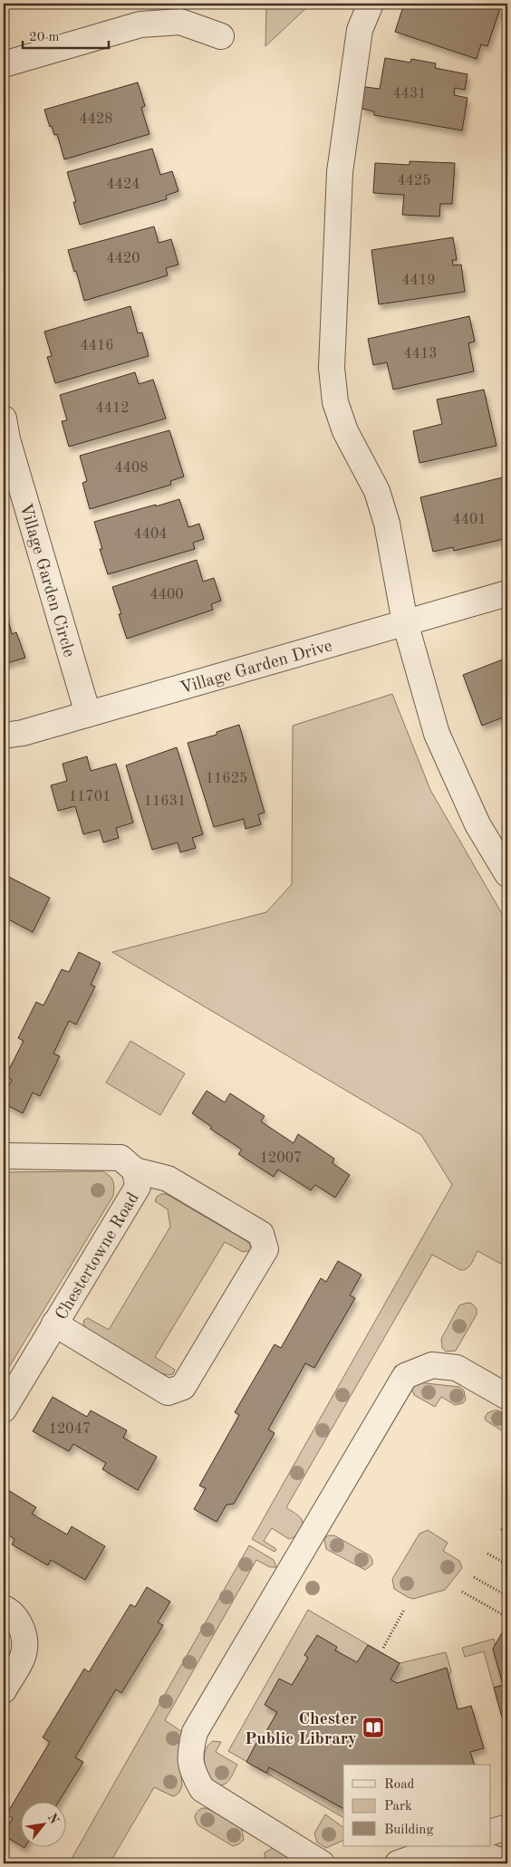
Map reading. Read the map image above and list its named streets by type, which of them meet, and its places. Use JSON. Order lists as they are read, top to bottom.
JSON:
{
  "streets": {
    "street": ["Village Garden Circle", "Village Garden Drive", "Chestertowne Road"]
  },
  "crossings": [
    ["Village Garden Circle", "Village Garden Drive"]
  ],
  "places": {
    "library": ["Chester Public Library"]
  },
  "house_numbers": [
    "4431",
    "4428",
    "4425",
    "4424",
    "4420",
    "4419",
    "4416",
    "4413",
    "4412",
    "4408",
    "4401",
    "4404",
    "4400",
    "11625",
    "11701",
    "11631",
    "12007",
    "12047"
  ],
  "legend": ["Road", "Park", "Building"],
  "scale_bar": "20 m",
  "north": "top right"
}
